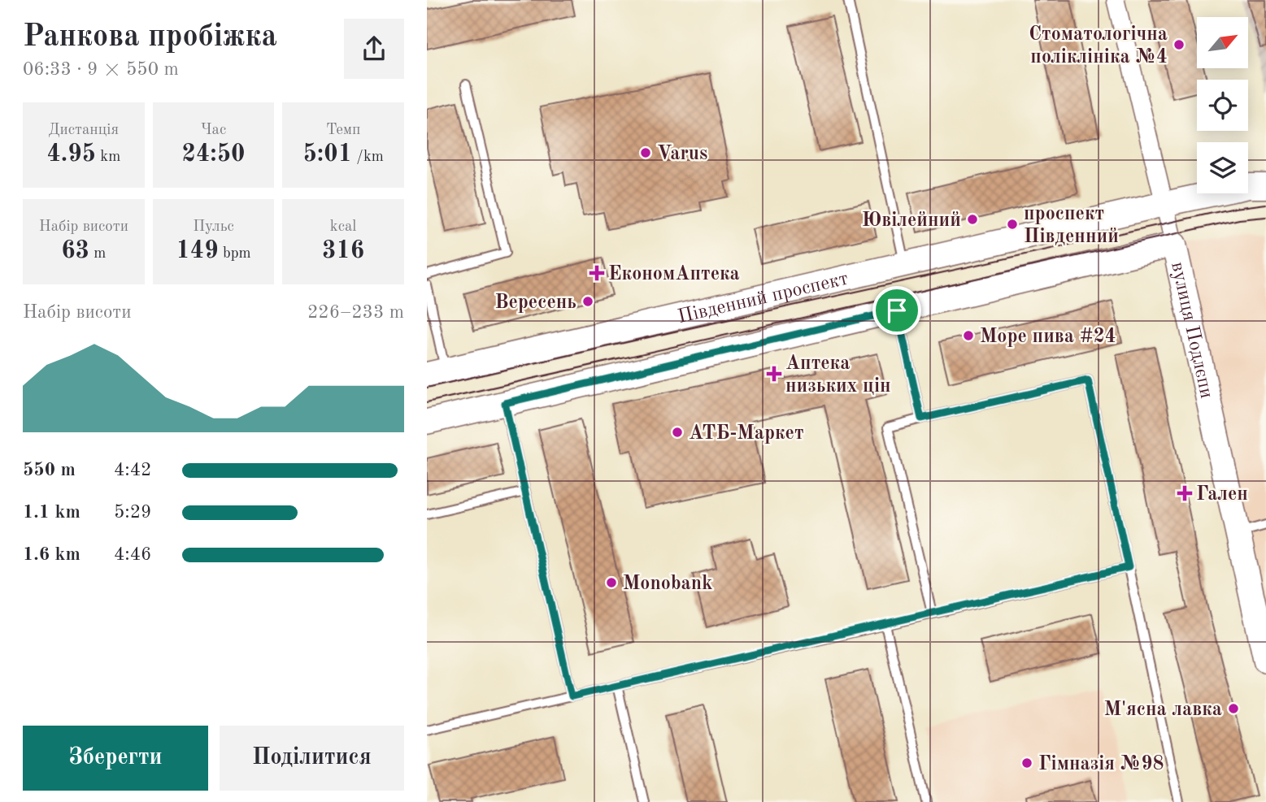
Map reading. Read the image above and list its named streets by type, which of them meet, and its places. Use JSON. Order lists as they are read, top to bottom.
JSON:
{
  "streets": {
    "main road": ["Південний проспект", "вулиця Подлєпи"]
  },
  "crossings": [
    ["Південний проспект", "вулиця Подлєпи"]
  ],
  "places": {
    "other": [
      "Стоматологічна поліклініка №4",
      "Varus",
      "Ювілейний",
      "проспект Південний",
      "Вересень",
      "Море пива #24",
      "АТБ-Маркет",
      "Monobank",
      "М'ясна лавка",
      "Гімназія №98"
    ],
    "health": ["ЕкономАптека", "Аптека низьких цін", "Гален"]
  },
  "north": "top right",
  "page": {
    "heading": ["Ранкова пробіжка", "06:33 · 9 × 550 m"],
    "stats": [
      ["Дистанція", "4.95 km"],
      ["Час", "24:50"],
      ["Темп", "5:01 /km"],
      ["Набір висоти", "63 m"],
      ["Пульс", "149 bpm"],
      ["kcal", "316"]
    ],
    "chart": ["Набір висоти", "226–233 m"],
    "list": [
      {
        "name": "550 m",
        "note": "4:42"
      },
      {
        "name": "1.1 km",
        "note": "5:29"
      },
      {
        "name": "1.6 km",
        "note": "4:46"
      }
    ],
    "buttons": ["Зберегти", "Поділитися"]
  }
}
